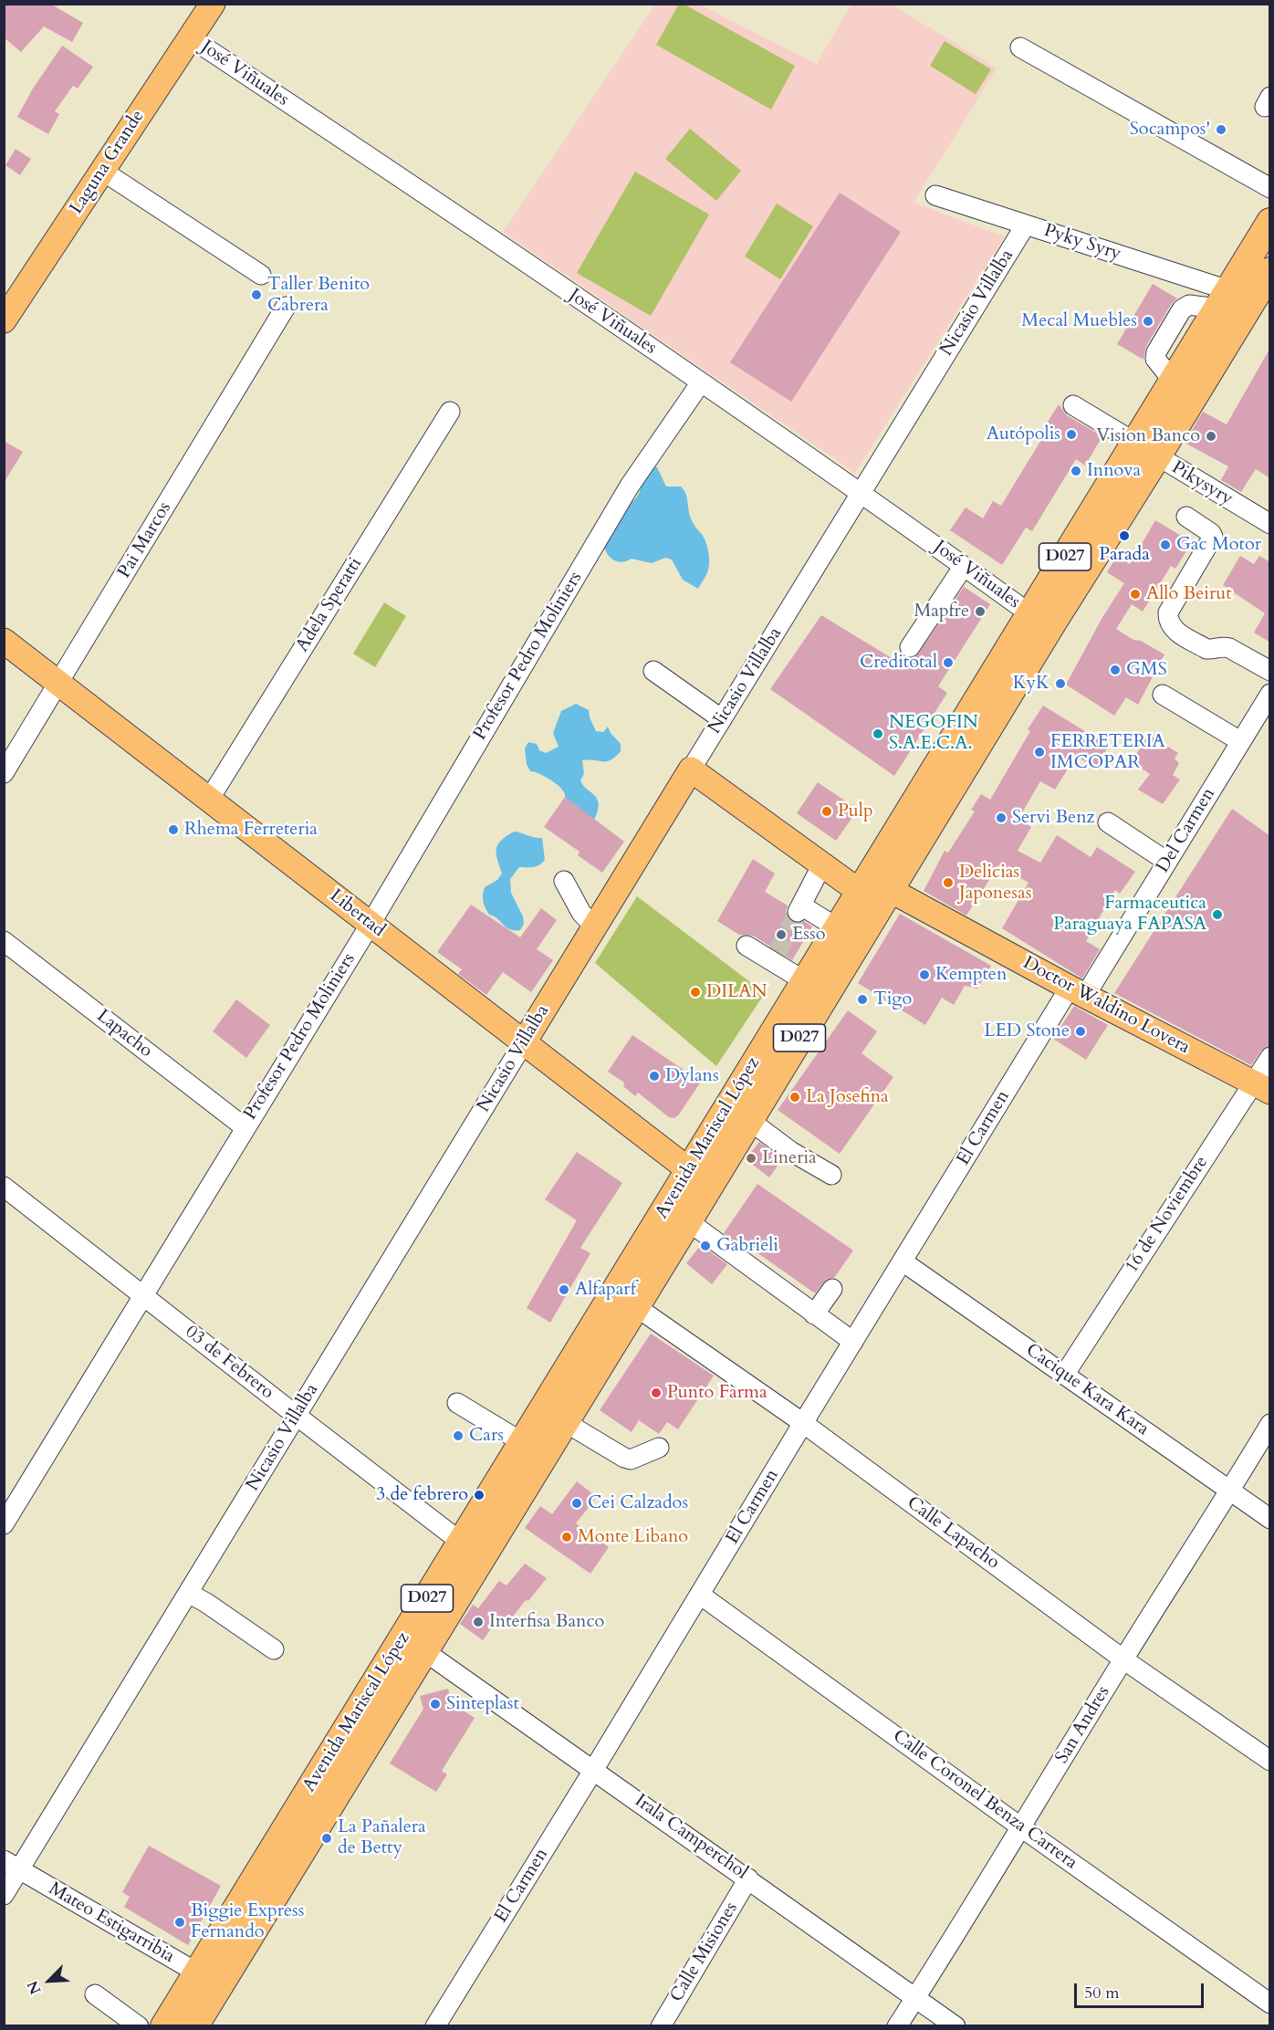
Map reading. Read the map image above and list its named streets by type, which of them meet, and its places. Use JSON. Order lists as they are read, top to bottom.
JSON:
{
  "streets": {
    "highway": ["D027", "Avenida Mariscal López"],
    "main road": [
      "Laguna Grande",
      "Nicasio Villalba",
      "Libertad",
      "Doctor Waldino Lovera"
    ],
    "street": [
      "José Viñuales",
      "Pyky Syry",
      "Pikysyry",
      "Pai Marcos",
      "Adela Speratti",
      "Profesor Pedro Moliniers",
      "Del Carmen",
      "Lapacho",
      "El Carmen",
      "16 de Noviembre",
      "03 de Febrero",
      "Cacique Kara Kara",
      "Calle Lapacho",
      "San Andres",
      "Calle Coronel Benza Carrera",
      "Irala Camperchol",
      "Mateo Estigarribia",
      "Calle Misiones"
    ]
  },
  "crossings": [
    ["José Viñuales", "Laguna Grande"],
    ["José Viñuales", "Nicasio Villalba"],
    ["José Viñuales", "Profesor Pedro Moliniers"],
    ["José Viñuales", "Avenida Mariscal López"],
    ["Pyky Syry", "Nicasio Villalba"],
    ["Pyky Syry", "Avenida Mariscal López"],
    ["Nicasio Villalba", "Libertad"],
    ["Nicasio Villalba", "Doctor Waldino Lovera"],
    ["Nicasio Villalba", "03 de Febrero"],
    ["Nicasio Villalba", "Mateo Estigarribia"],
    ["Pikysyry", "Avenida Mariscal López"],
    ["Pai Marcos", "Libertad"],
    ["Adela Speratti", "Libertad"],
    ["Profesor Pedro Moliniers", "Libertad"],
    ["Profesor Pedro Moliniers", "Lapacho"],
    ["Profesor Pedro Moliniers", "03 de Febrero"],
    ["Del Carmen", "Doctor Waldino Lovera"],
    ["Del Carmen", "El Carmen"],
    ["Libertad", "Avenida Mariscal López"],
    ["Doctor Waldino Lovera", "El Carmen"],
    ["Doctor Waldino Lovera", "Avenida Mariscal López"],
    ["Doctor Waldino Lovera", "16 de Noviembre"],
    ["El Carmen", "Cacique Kara Kara"],
    ["El Carmen", "Calle Lapacho"],
    ["El Carmen", "Calle Coronel Benza Carrera"],
    ["El Carmen", "Irala Camperchol"],
    ["Avenida Mariscal López", "03 de Febrero"],
    ["Avenida Mariscal López", "Calle Lapacho"],
    ["Avenida Mariscal López", "Irala Camperchol"],
    ["Avenida Mariscal López", "Mateo Estigarribia"],
    ["16 de Noviembre", "Cacique Kara Kara"],
    ["Cacique Kara Kara", "San Andres"],
    ["Calle Lapacho", "San Andres"],
    ["San Andres", "Calle Coronel Benza Carrera"],
    ["San Andres", "Irala Camperchol"],
    ["Irala Camperchol", "Calle Misiones"]
  ],
  "places": [
    "Socampos'",
    "Taller Benito Cabrera",
    "Mecal Muebles",
    "Autópolis",
    "Vision Banco",
    "Innova",
    "Parada",
    "Gac Motor",
    "Allo Beirut",
    "Mapfre",
    "Creditotal",
    "GMS",
    "KyK",
    "NEGOFIN S.A.E.C.A.",
    "FERRETERIA IMCOPAR",
    "Pulp",
    "Servi Benz",
    "Rhema Ferreteria",
    "Delicias Japonesas",
    "Farmaceutica Paraguaya FAPASA",
    "Esso",
    "Kempten",
    "DILAN",
    "Tigo",
    "LED Stone",
    "Dylans",
    "La Josefina",
    "Lineria",
    "Gabrieli",
    "Alfaparf",
    "Punto Farma",
    "Cars",
    "3 de febrero",
    "Cei Calzados",
    "Monte Libano",
    "Interfisa Banco",
    "Sinteplast",
    "La Pañalera de Betty",
    "Biggie Express Fernando"
  ],
  "scale_bar": "50 m",
  "north": "bottom left"
}
